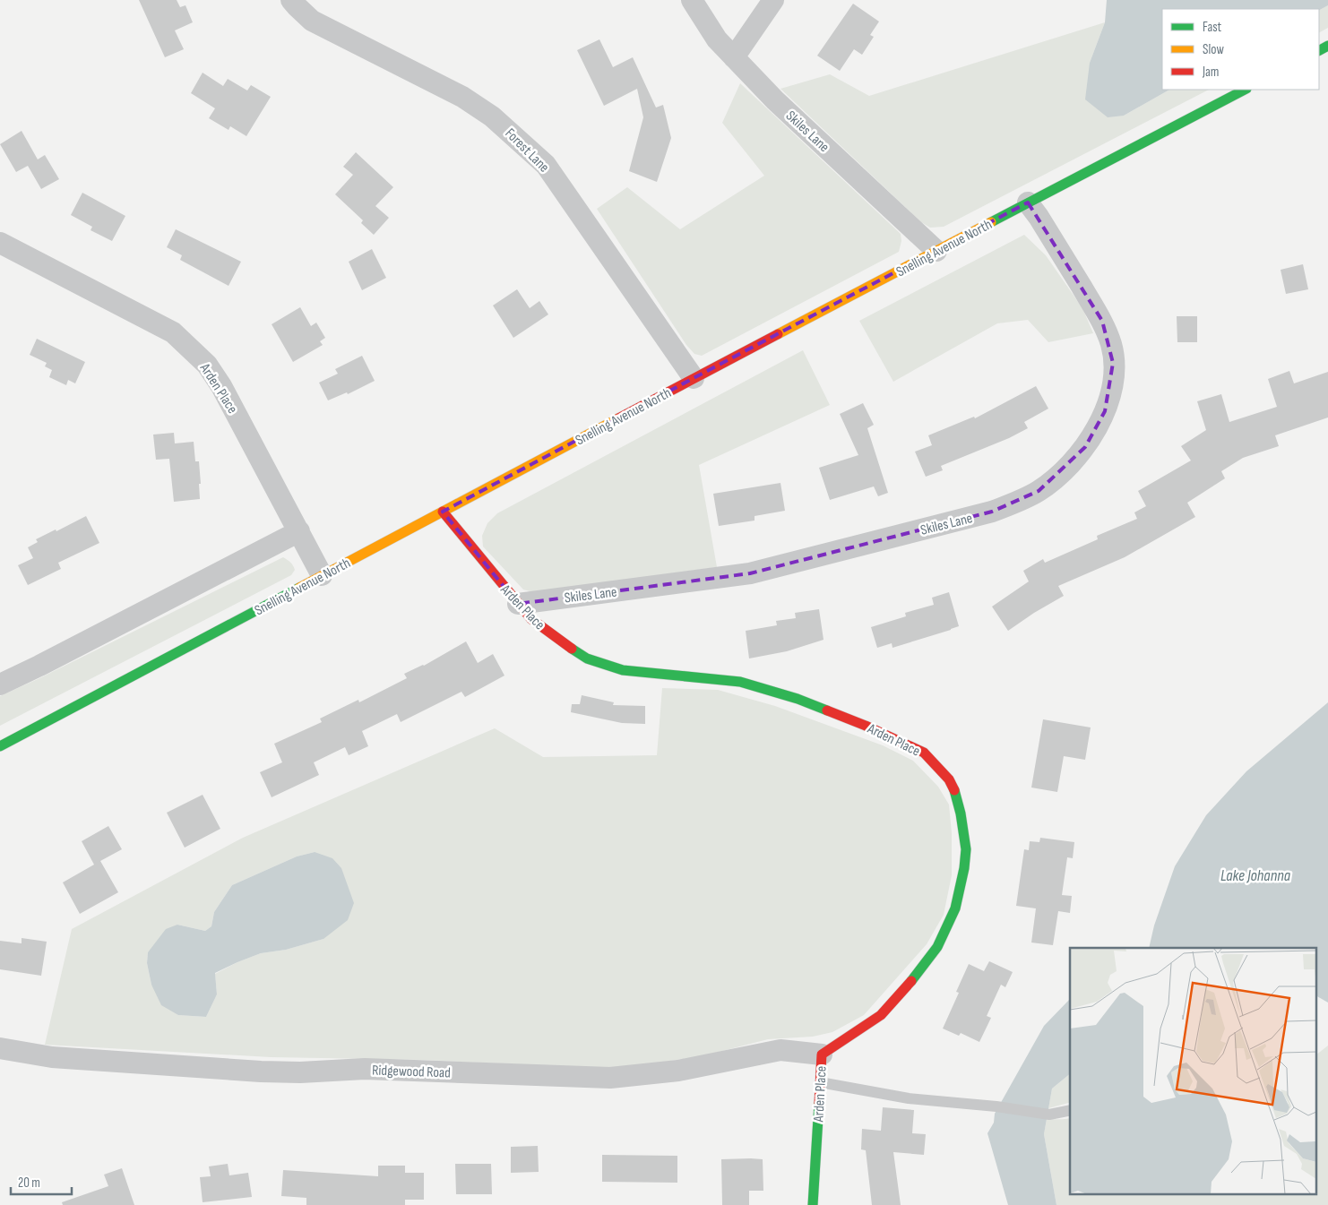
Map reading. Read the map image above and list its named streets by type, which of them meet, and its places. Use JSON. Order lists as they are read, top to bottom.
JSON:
{
  "streets": {
    "street": [
      "Skiles Lane",
      "Forest Lane",
      "Snelling Avenue North",
      "Arden Place",
      "Ridgewood Road"
    ]
  },
  "crossings": [
    ["Skiles Lane", "Snelling Avenue North"],
    ["Skiles Lane", "Arden Place"],
    ["Forest Lane", "Snelling Avenue North"],
    ["Snelling Avenue North", "Arden Place"],
    ["Arden Place", "Ridgewood Road"]
  ],
  "water": ["Lake Johanna"],
  "legend": ["Fast", "Slow", "Jam"],
  "scale_bar": "20 m"
}
